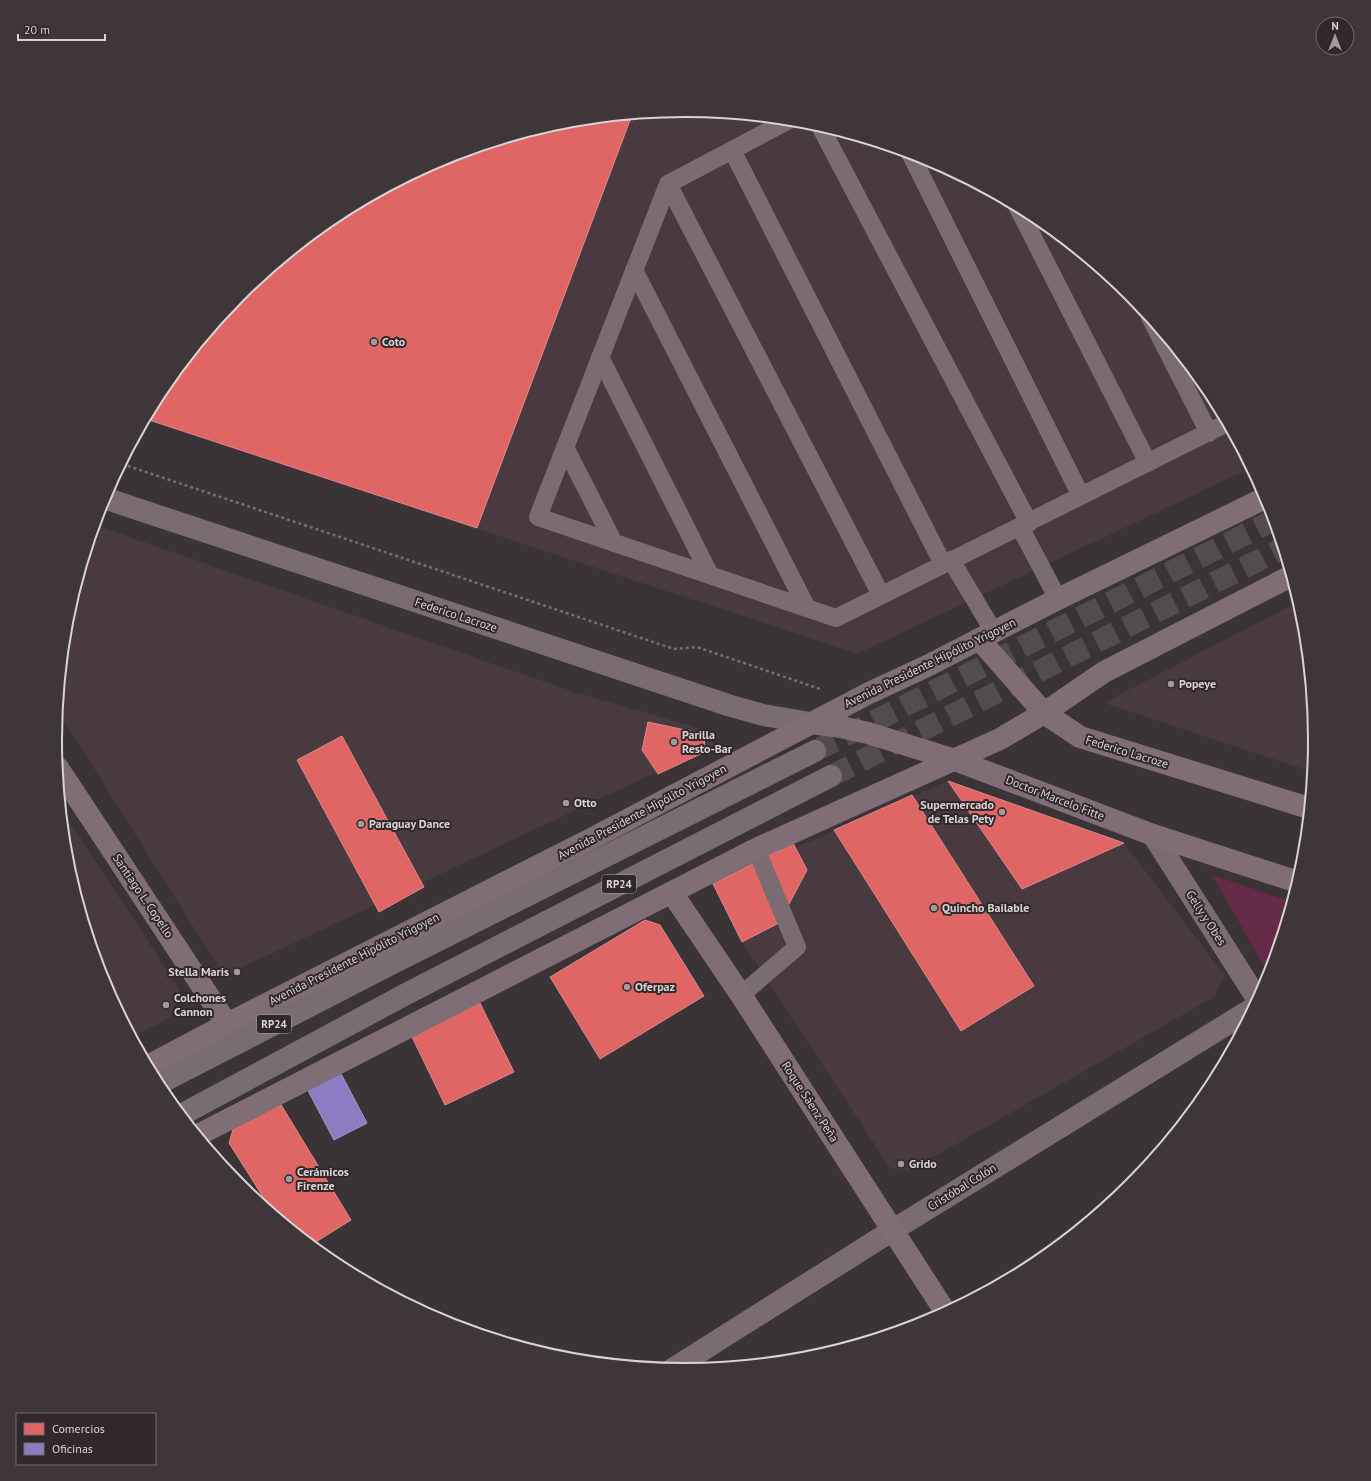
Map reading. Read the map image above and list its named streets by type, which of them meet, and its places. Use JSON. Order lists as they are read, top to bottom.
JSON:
{
  "streets": {
    "main road": ["Avenida Presidente Hipólito Yrigoyen", "RP24"],
    "street": [
      "Federico Lacroze",
      "Doctor Marcelo Fitte",
      "Santiago L. Copello",
      "Gelly y Obes",
      "Roque Sáenz Peña",
      "Cristóbal Colón"
    ]
  },
  "crossings": [
    ["Federico Lacroze", "Avenida Presidente Hipólito Yrigoyen"],
    ["Federico Lacroze", "Doctor Marcelo Fitte"],
    ["Avenida Presidente Hipólito Yrigoyen", "Doctor Marcelo Fitte"],
    ["Avenida Presidente Hipólito Yrigoyen", "Santiago L. Copello"],
    ["Doctor Marcelo Fitte", "Gelly y Obes"],
    ["Roque Sáenz Peña", "Cristóbal Colón"]
  ],
  "places": [
    "Coto",
    "Popeye",
    "Parilla Resto-Bar",
    "Otto",
    "Supermercado de Telas Pety",
    "Paraguay Dance",
    "Quincho Bailable",
    "Stella Maris",
    "Oferpaz",
    "Colchones Cannon",
    "Grido",
    "Cerámicos Firenze"
  ],
  "legend": ["Comercios", "Oficinas"],
  "scale_bar": "20 m",
  "north": "top"
}
